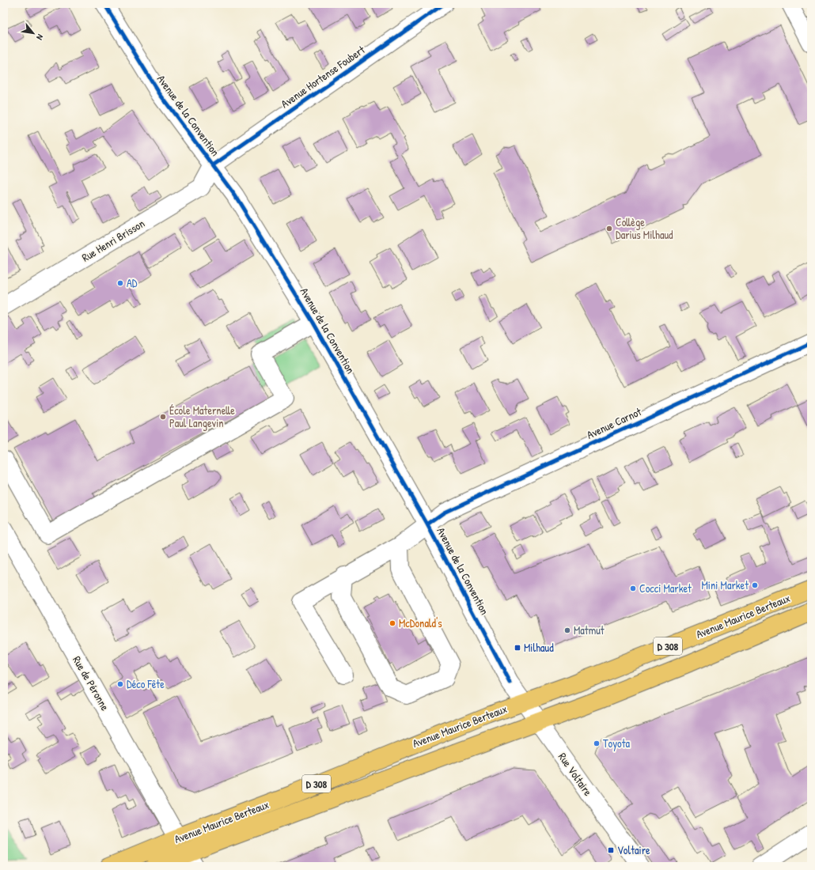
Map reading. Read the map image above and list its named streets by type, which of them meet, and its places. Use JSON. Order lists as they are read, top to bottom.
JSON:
{
  "streets": {
    "main road": ["Avenue Maurice Berteaux", "D 308"],
    "street": [
      "Avenue Hortense Foubert",
      "Avenue de la Convention",
      "Rue Henri Brisson",
      "Avenue Carnot",
      "Rue de Péronne",
      "Rue Voltaire"
    ]
  },
  "crossings": [
    ["Avenue Hortense Foubert", "Avenue de la Convention"],
    ["Avenue Hortense Foubert", "Rue Henri Brisson"],
    ["Avenue de la Convention", "Rue Henri Brisson"],
    ["Avenue de la Convention", "Avenue Carnot"],
    ["Avenue de la Convention", "Rue Voltaire"],
    ["Avenue Maurice Berteaux", "Rue de Péronne"],
    ["Avenue Maurice Berteaux", "Rue Voltaire"]
  ],
  "places": {
    "other": [
      "Collège Darius Milhaud",
      "AD",
      "École Maternelle Paul Langevin",
      "Mini Market",
      "Cocci Market",
      "McDonald's",
      "Matmut",
      "Déco Fête",
      "Toyota"
    ],
    "transit": ["Milhaud", "Voltaire"]
  },
  "north": "bottom right"
}
